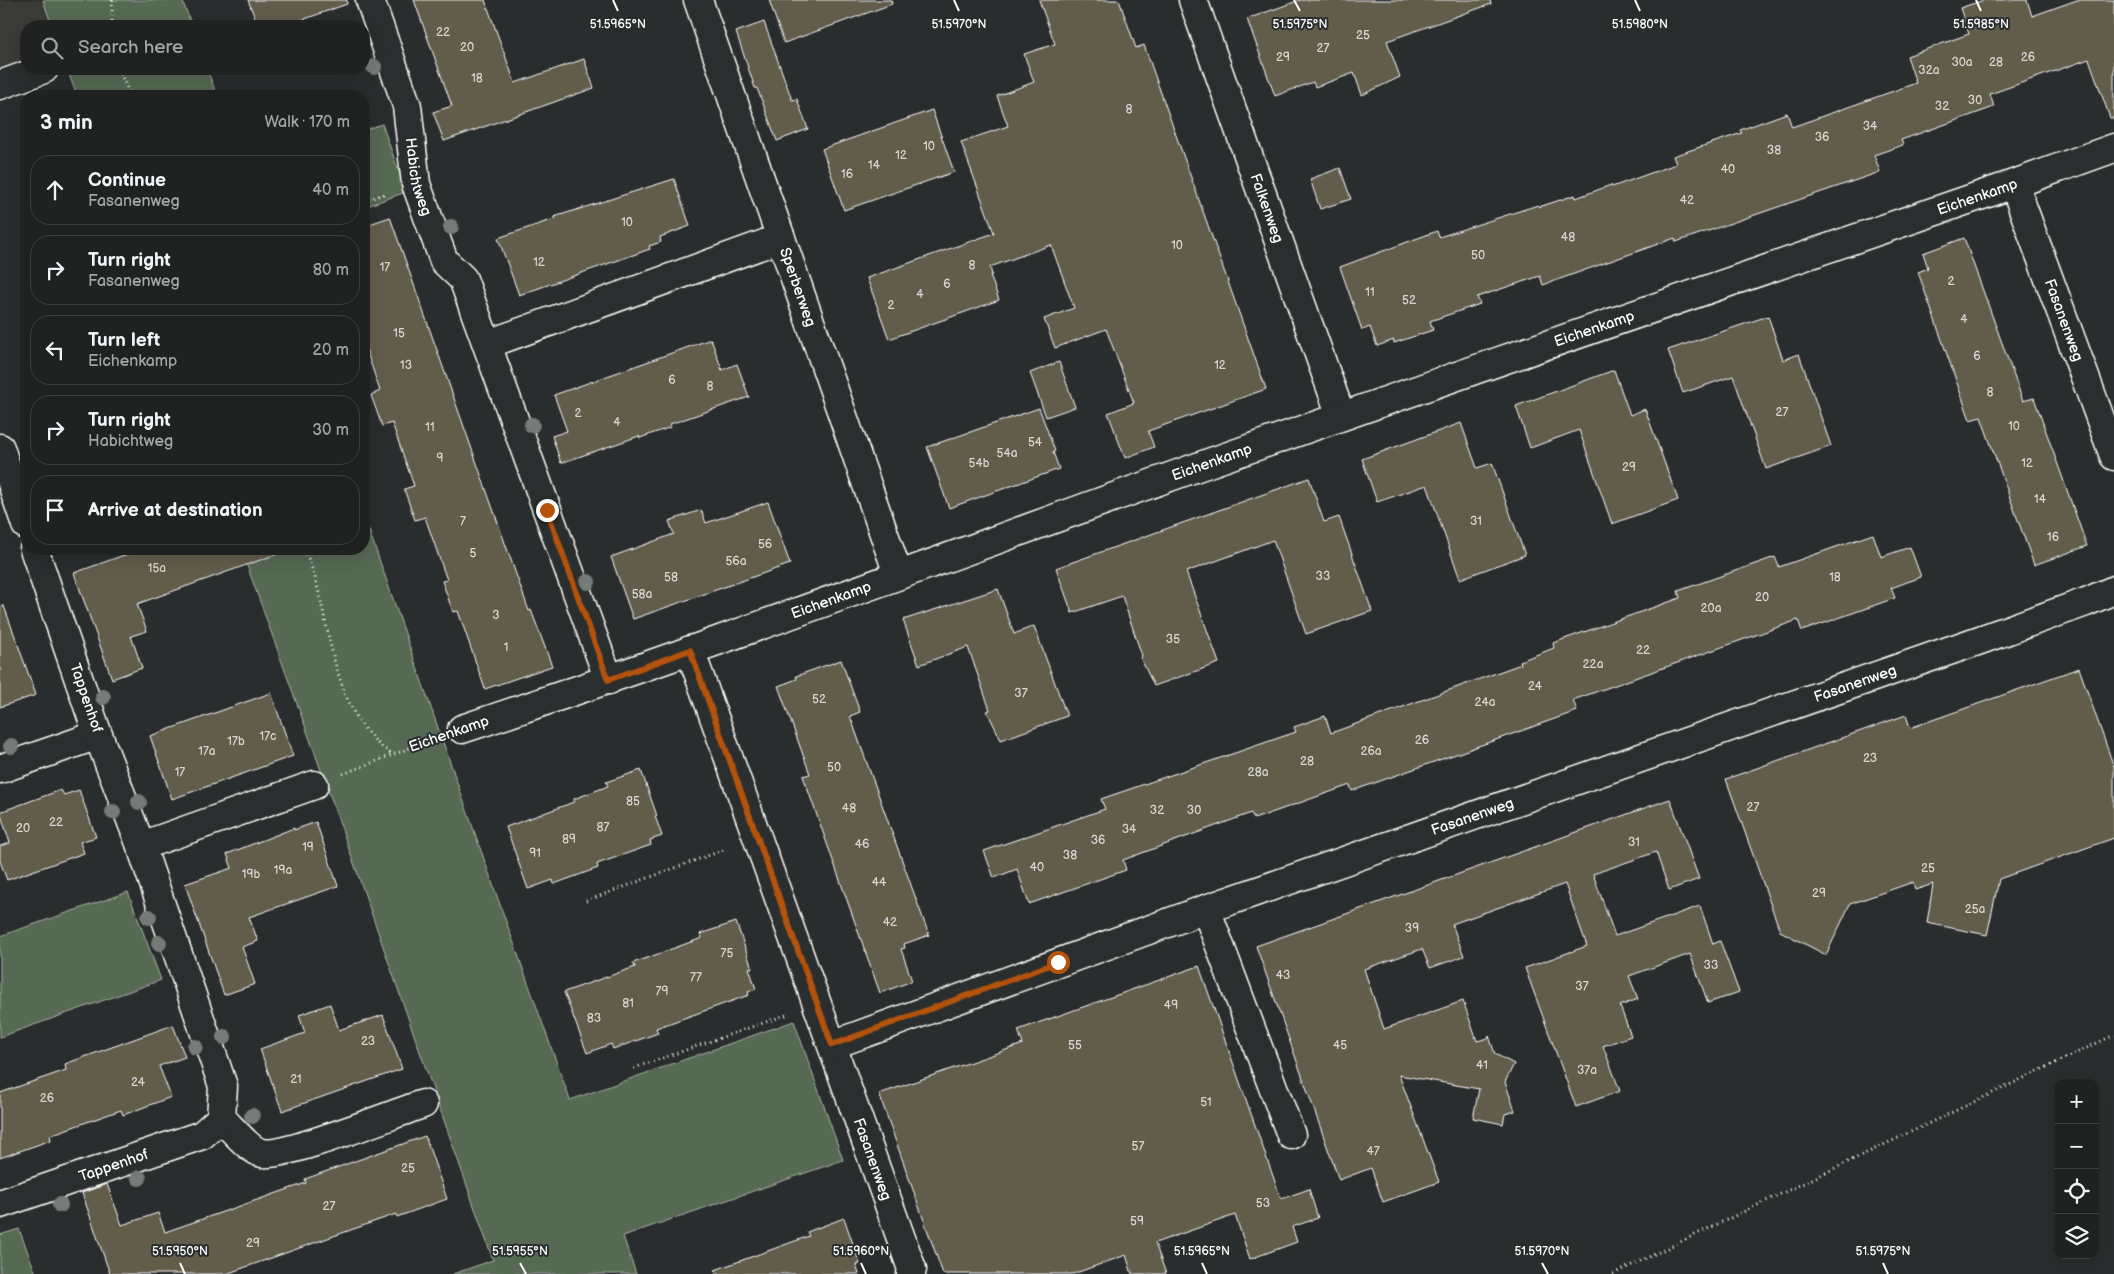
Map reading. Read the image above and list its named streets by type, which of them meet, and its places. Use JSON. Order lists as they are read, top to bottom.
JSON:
{
  "streets": {
    "street": [
      "Habichtweg",
      "Eichenkamp",
      "Falkenweg",
      "Sperberweg",
      "Fasanenweg",
      "Tappenhof"
    ]
  },
  "crossings": [
    ["Habichtweg", "Eichenkamp"],
    ["Eichenkamp", "Falkenweg"],
    ["Eichenkamp", "Sperberweg"],
    ["Eichenkamp", "Fasanenweg"]
  ],
  "house_numbers": [
    "22",
    "25",
    "20",
    "27",
    "29",
    "26",
    "30a",
    "28",
    "32a",
    "18",
    "30",
    "32",
    "8",
    "34",
    "36",
    "10",
    "38",
    "12",
    "14",
    "40",
    "16",
    "42",
    "10",
    "48",
    "10",
    "50",
    "12",
    "8",
    "17",
    "2",
    "6",
    "11",
    "4",
    "52",
    "2",
    "4",
    "15",
    "6",
    "13",
    "12",
    "6",
    "8",
    "8",
    "27",
    "2",
    "4",
    "10",
    "11",
    "54",
    "54a",
    "9",
    "54b",
    "12",
    "29",
    "14",
    "7",
    "31",
    "16",
    "56",
    "5",
    "56a",
    "15a",
    "33",
    "58",
    "18",
    "58a",
    "20",
    "20a",
    "3",
    "35",
    "1",
    "22",
    "22a",
    "24",
    "37",
    "52",
    "24a",
    "17c",
    "26",
    "17b",
    "17a",
    "26a",
    "23",
    "28",
    "50",
    "17",
    "28a",
    "85",
    "27",
    "48",
    "32",
    "30",
    "22",
    "87",
    "20",
    "34",
    "89",
    "36",
    "31",
    "46",
    "19",
    "91",
    "38",
    "40",
    "25",
    "19a",
    "19b",
    "44",
    "29",
    "25a",
    "42",
    "39",
    "75",
    "33",
    "43",
    "77",
    "37",
    "79",
    "81",
    "49",
    "83",
    "23",
    "55",
    "45",
    "41",
    "37a",
    "21",
    "24",
    "26",
    "51",
    "57",
    "47",
    "25",
    "53",
    "27",
    "59",
    "29"
  ],
  "page": {
    "search": "Search here",
    "heading": ["3 min", "Walk · 170 m"],
    "list": [
      ["Continue", "Fasanenweg", "40 m"],
      ["Turn right", "Fasanenweg", "80 m"],
      ["Turn left", "Eichenkamp", "20 m"],
      ["Turn right", "Habichtweg", "30 m"],
      "Arrive at destination"
    ],
    "map_buttons": ["+", "−"]
  },
  "coordinates": [
    "51.5965°N",
    "51.5970°N",
    "51.5975°N",
    "51.5980°N",
    "51.5985°N",
    "51.5950°N",
    "51.5955°N",
    "51.5960°N"
  ]
}
